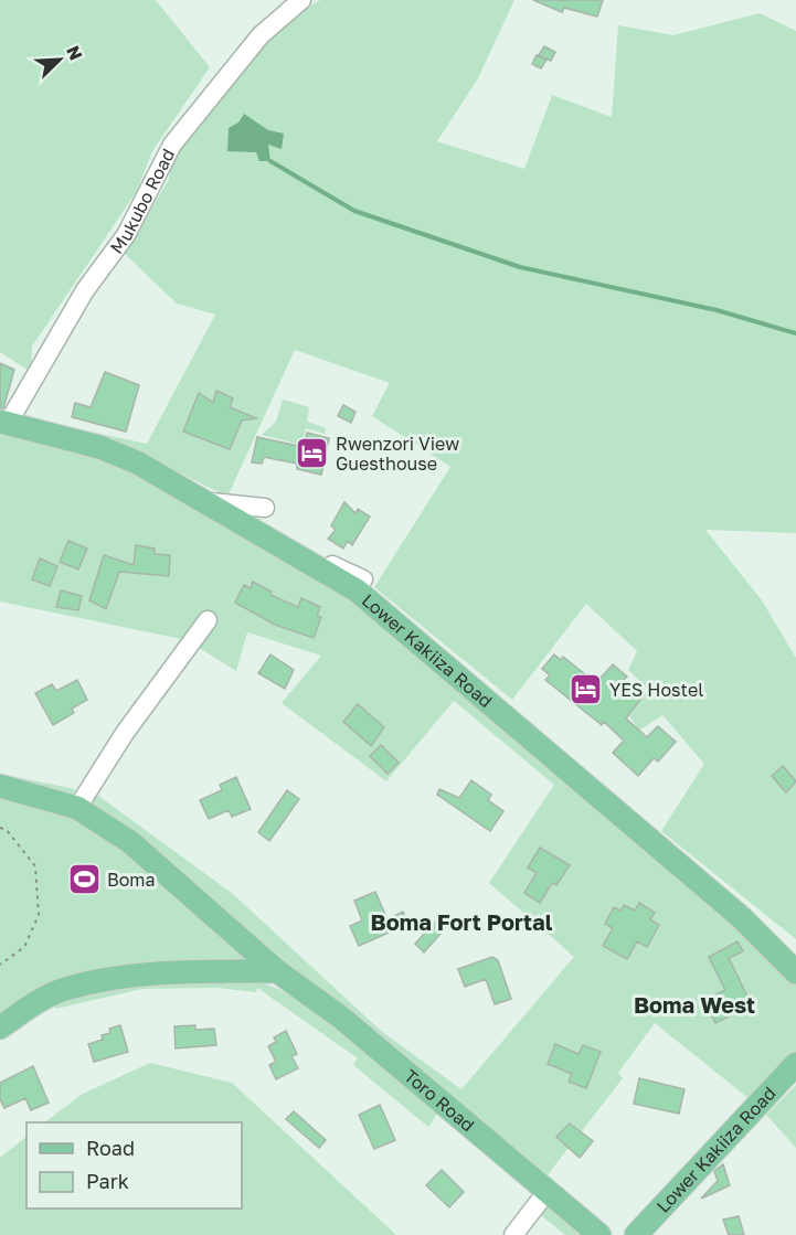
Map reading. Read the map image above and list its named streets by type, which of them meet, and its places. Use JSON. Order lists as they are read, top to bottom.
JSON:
{
  "streets": {
    "main road": ["Lower Kakiiza Road", "Toro Road"],
    "street": ["Mukubo Road"]
  },
  "crossings": [
    ["Mukubo Road", "Lower Kakiiza Road"]
  ],
  "districts": ["Boma Fort Portal", "Boma West"],
  "places": {
    "hotel": ["Rwenzori View Guesthouse", "YES Hostel"],
    "sports": ["Boma"]
  },
  "legend": ["Road", "Park"],
  "north": "top right"
}
